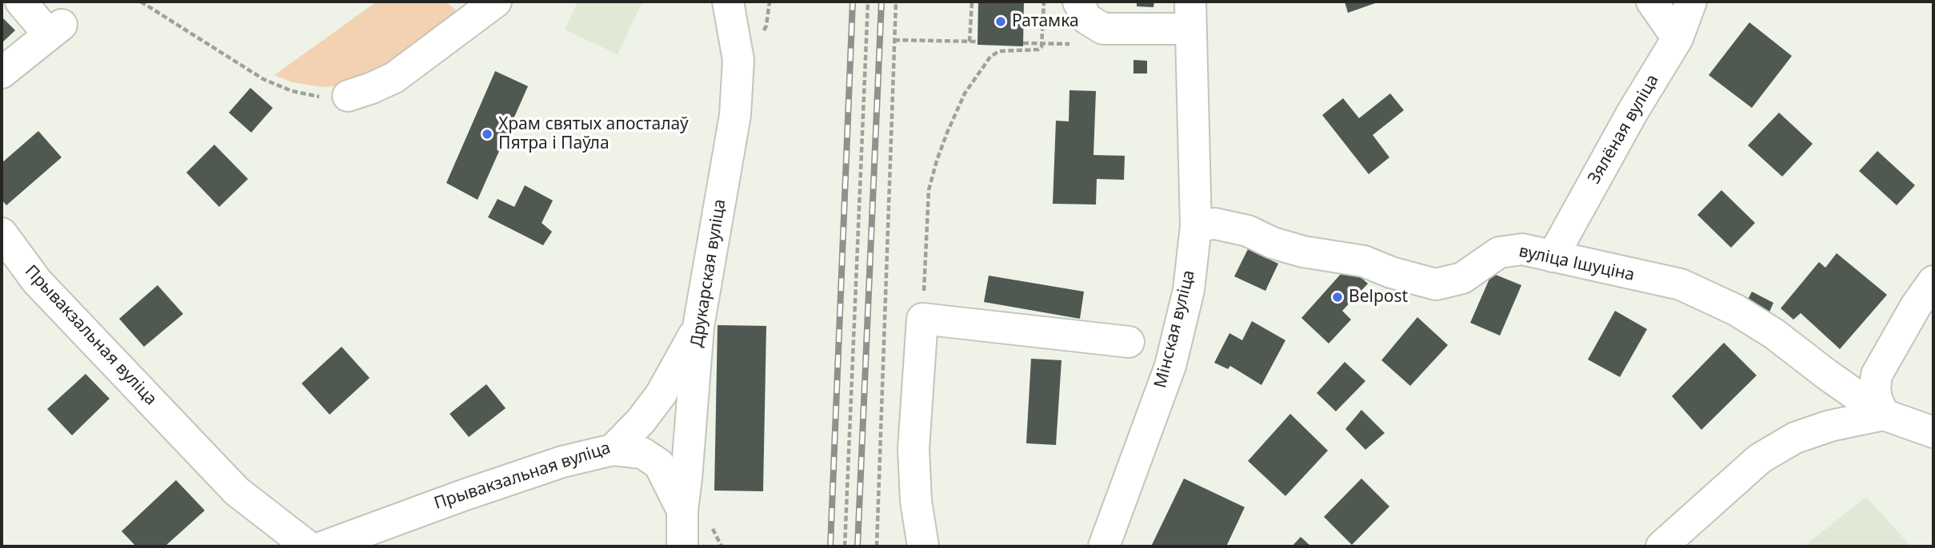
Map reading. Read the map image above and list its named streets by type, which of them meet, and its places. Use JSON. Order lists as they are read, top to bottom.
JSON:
{
  "streets": {
    "street": [
      "Зялёная вуліца",
      "вуліца Ішуціна",
      "Друкарская вуліца",
      "Мінская вуліца",
      "Прывакзальная вуліца"
    ]
  },
  "crossings": [
    ["Зялёная вуліца", "вуліца Ішуціна"],
    ["вуліца Ішуціна", "Мінская вуліца"],
    ["Друкарская вуліца", "Прывакзальная вуліца"]
  ],
  "places": ["Ратамка", "Храм святых апосталаў Пятра і Паўла", "Belpost"]
}
